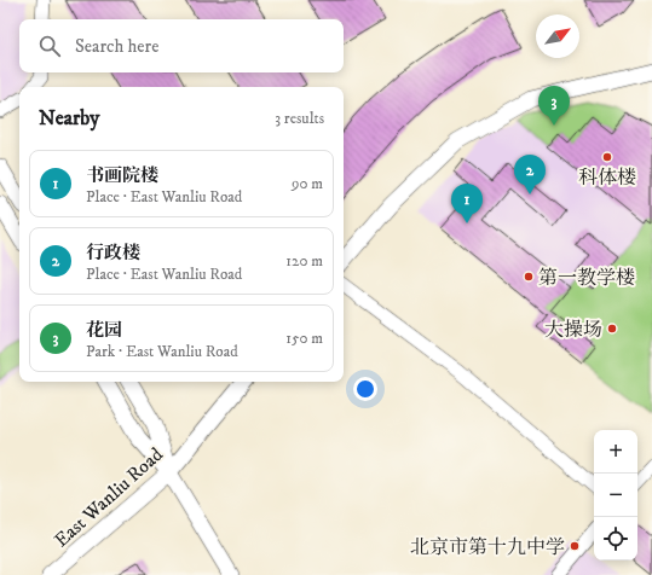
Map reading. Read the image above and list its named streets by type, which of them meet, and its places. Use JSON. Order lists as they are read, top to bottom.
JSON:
{
  "streets": {
    "street": ["East Wanliu Road"]
  },
  "places": [
    "科体楼",
    "第一教学楼",
    "大操场",
    "北京市第十九中学"
  ],
  "north": "top right",
  "page": {
    "search": "Search here",
    "pins": ["3", "2", "1"],
    "heading": ["Nearby", "3 results"],
    "list": [
      {
        "mark": "1",
        "name": "书画院楼",
        "note": "Place · East Wanliu Road",
        "value": "90 m"
      },
      {
        "mark": "2",
        "name": "行政楼",
        "note": "Place · East Wanliu Road",
        "value": "120 m"
      },
      {
        "mark": "3",
        "name": "花园",
        "note": "Park · East Wanliu Road",
        "value": "150 m"
      }
    ],
    "map_buttons": ["+", "−"]
  }
}
